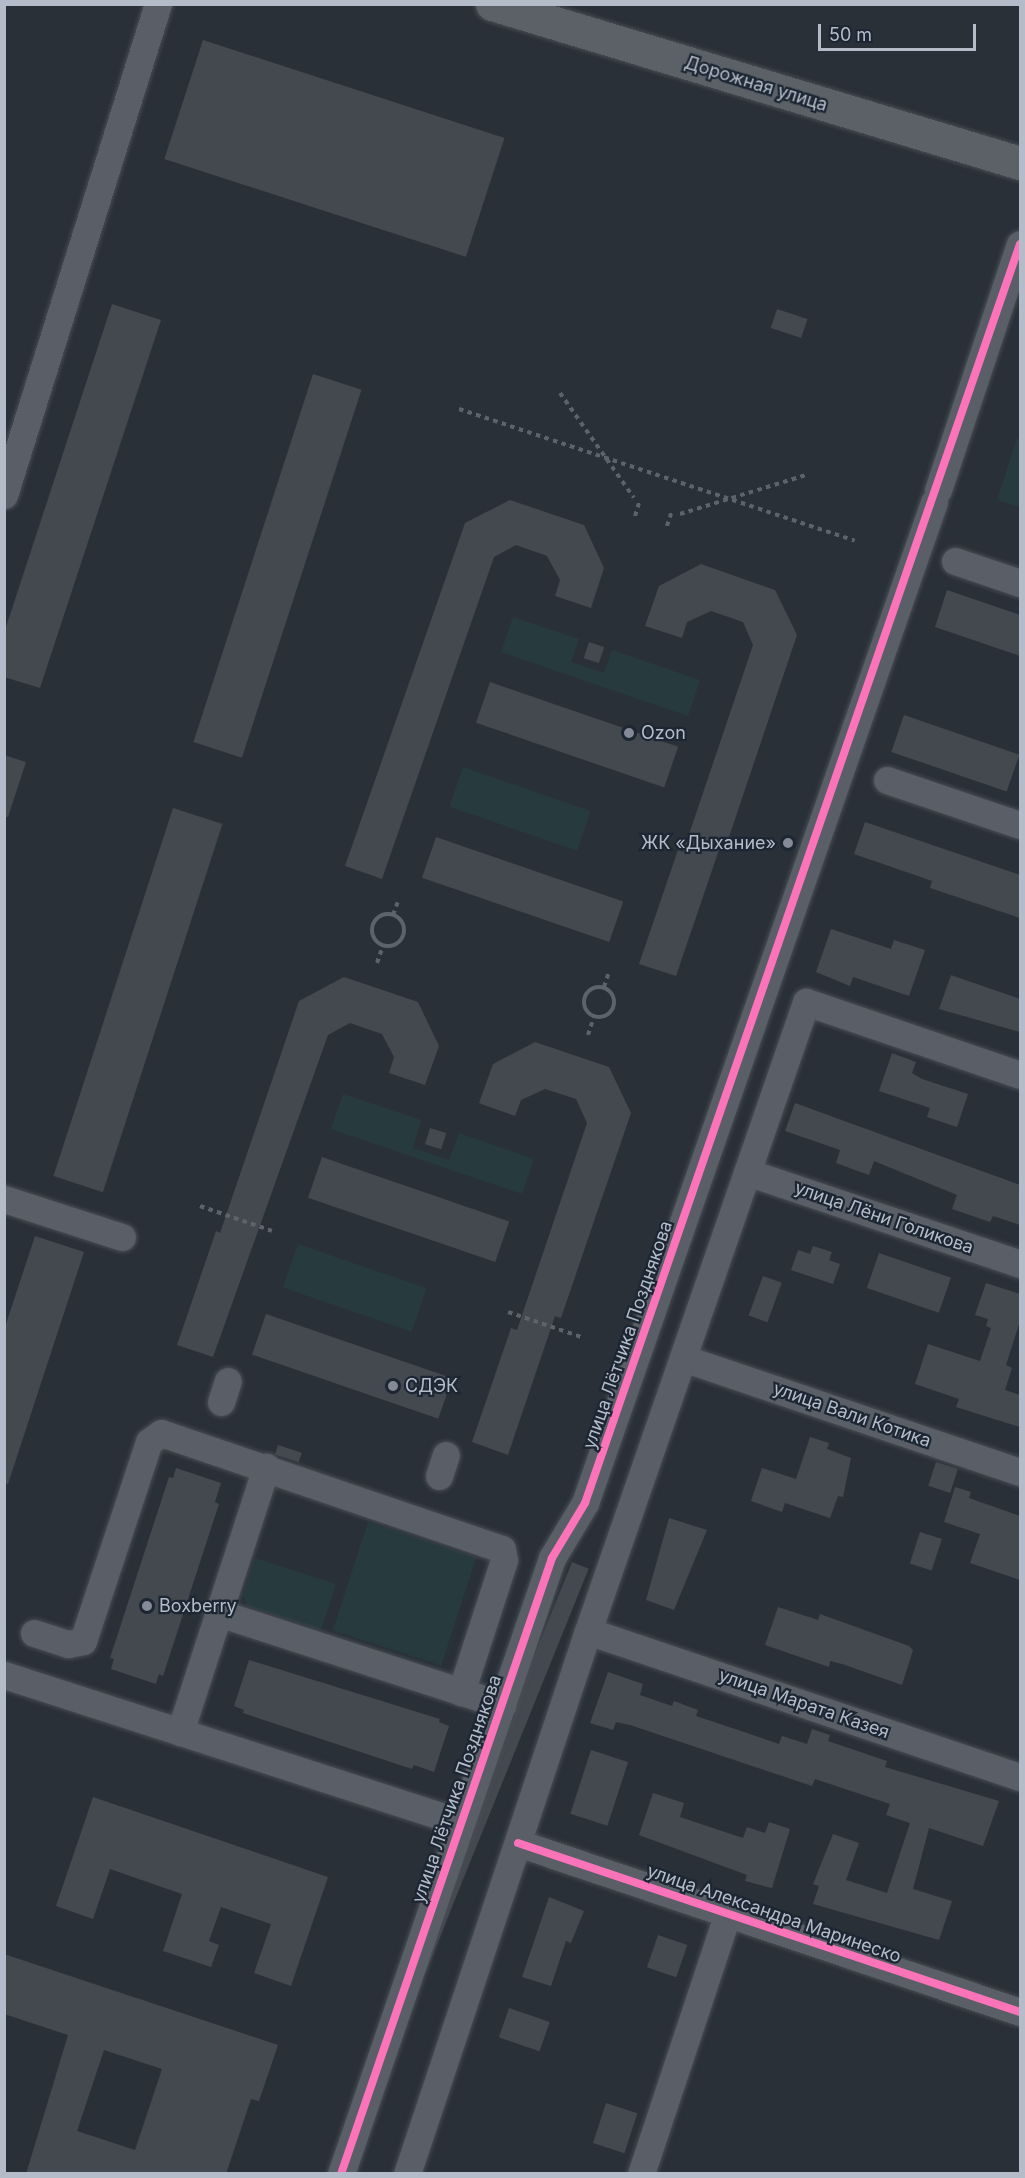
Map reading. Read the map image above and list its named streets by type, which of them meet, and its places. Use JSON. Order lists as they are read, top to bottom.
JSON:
{
  "streets": {
    "main road": ["Дорожная улица"],
    "street": [
      "улица Лёни Голикова",
      "улица Лётчика Позднякова",
      "улица Вали Котика",
      "улица Марата Казея",
      "улица Александра Маринеско"
    ]
  },
  "places": [
    "Ozon",
    "ЖК «Дыхание»",
    "СДЭК",
    "Boxberry"
  ],
  "scale_bar": "50 m"
}
